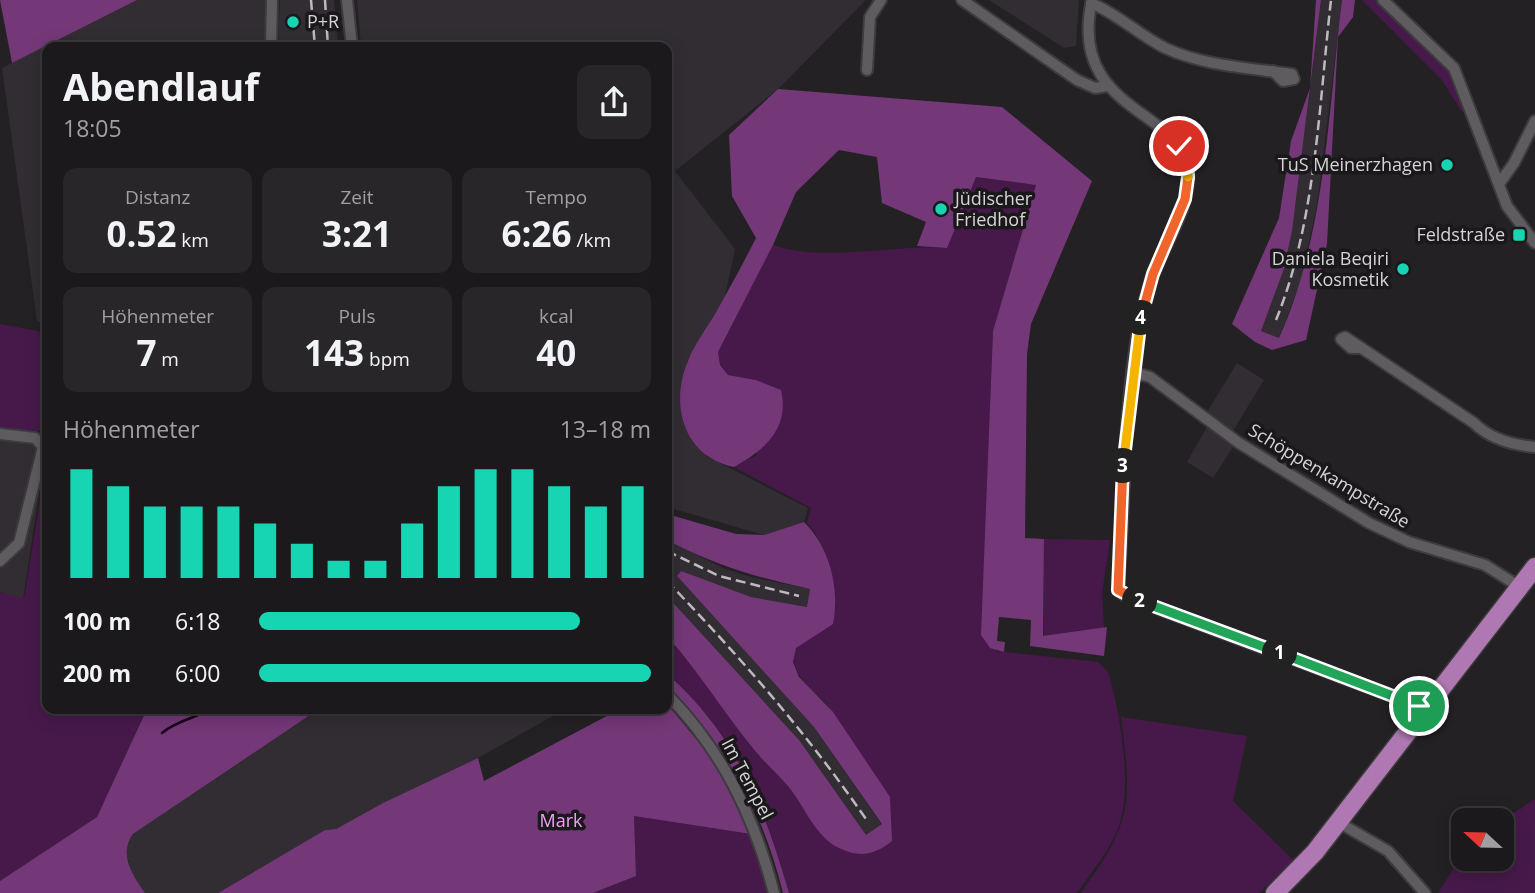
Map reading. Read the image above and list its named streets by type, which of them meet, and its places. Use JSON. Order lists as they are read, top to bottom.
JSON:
{
  "streets": {
    "street": ["Schöppenkampstraße", "Im Tempel"]
  },
  "parks": ["Mark"],
  "places": {
    "other": [
      "P+R",
      "TuS Meinerzhagen",
      "Jüdischer Friedhof",
      "Daniela Beqiri Kosmetik"
    ],
    "transit": ["Feldstraße"]
  },
  "north": "left",
  "page": {
    "heading": ["Abendlauf", "18:05"],
    "stats": [
      ["Distanz", "0.52 km"],
      ["Zeit", "3:21"],
      ["Tempo", "6:26 /km"],
      ["Höhenmeter", "7 m"],
      ["Puls", "143 bpm"],
      ["kcal", "40"]
    ],
    "pins": [
      "4",
      "3",
      "2",
      "1"
    ],
    "chart": ["Höhenmeter", "13–18 m"],
    "list": [
      {
        "name": "100 m",
        "note": "6:18"
      },
      {
        "name": "200 m",
        "note": "6:00"
      }
    ]
  }
}
